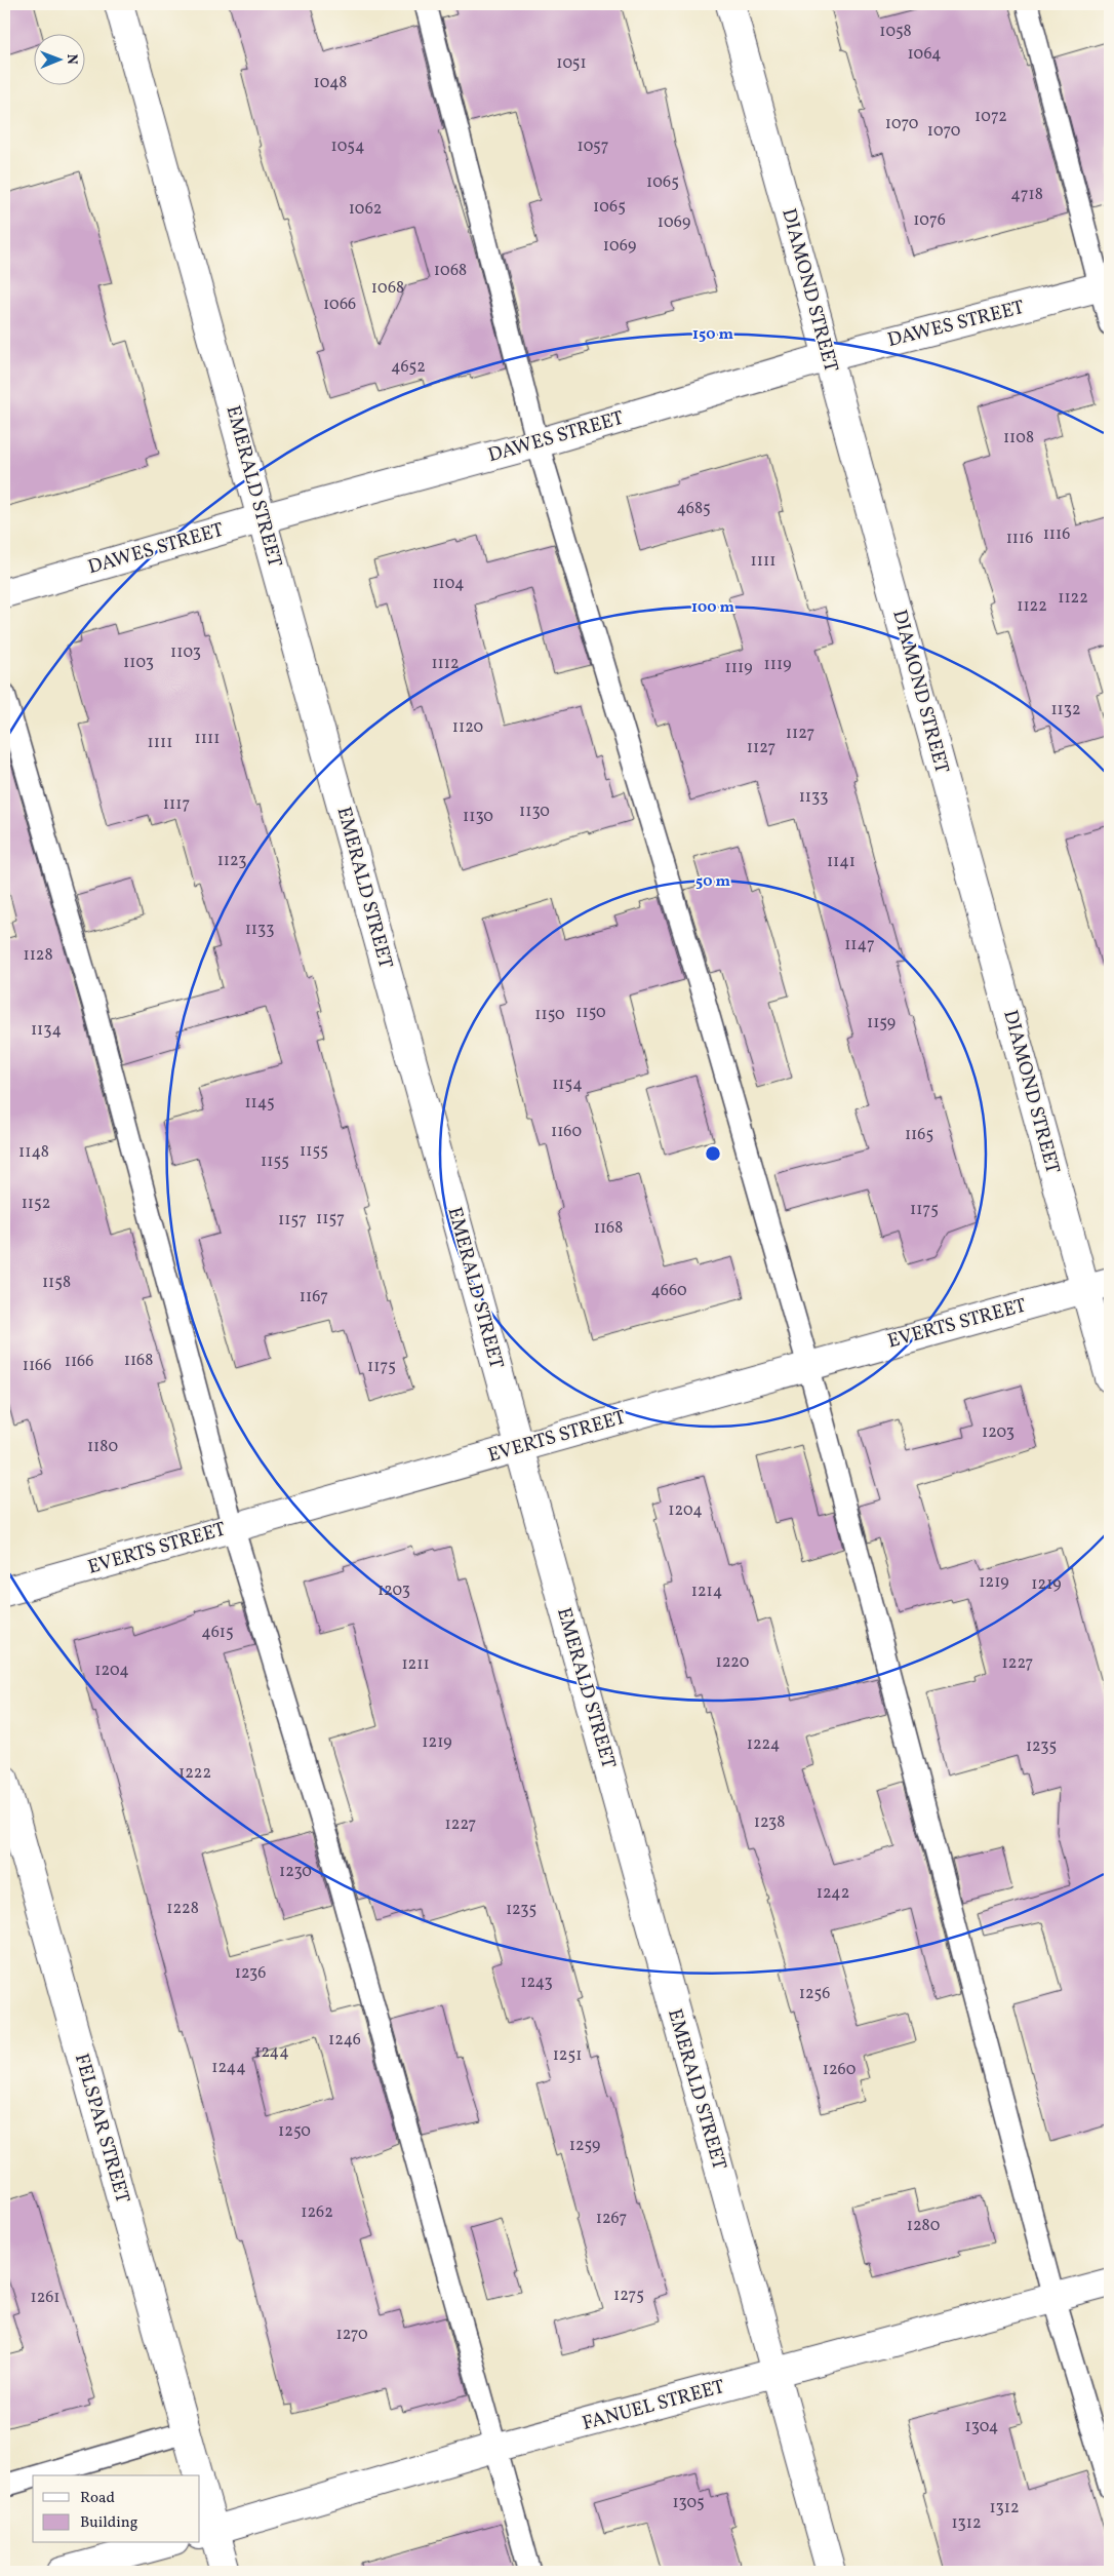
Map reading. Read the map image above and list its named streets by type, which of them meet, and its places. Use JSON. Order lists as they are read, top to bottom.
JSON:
{
  "streets": {
    "street": [
      "DIAMOND STREET",
      "DAWES STREET",
      "EMERALD STREET",
      "EVERTS STREET",
      "FELSPAR STREET",
      "FANUEL STREET"
    ]
  },
  "crossings": [
    ["DIAMOND STREET", "DAWES STREET"],
    ["DIAMOND STREET", "EVERTS STREET"],
    ["DAWES STREET", "EMERALD STREET"],
    ["EMERALD STREET", "EVERTS STREET"],
    ["EMERALD STREET", "FANUEL STREET"],
    ["FELSPAR STREET", "FANUEL STREET"]
  ],
  "house_numbers": [
    "1058",
    "1064",
    "1051",
    "1048",
    "1072",
    "1070",
    "1070",
    "1054",
    "1057",
    "1065",
    "4718",
    "1065",
    "1062",
    "1076",
    "1069",
    "1069",
    "1068",
    "1068",
    "1066",
    "4652",
    "1108",
    "4685",
    "1116",
    "1116",
    "1111",
    "1104",
    "1122",
    "1122",
    "1103",
    "1103",
    "1112",
    "1119",
    "1119",
    "1132",
    "1120",
    "1127",
    "1111",
    "1111",
    "1127",
    "1133",
    "1117",
    "1130",
    "1130",
    "1123",
    "1141",
    "1133",
    "1147",
    "1128",
    "1150",
    "1150",
    "1159",
    "1134",
    "1154",
    "1145",
    "1160",
    "1165",
    "1155",
    "1148",
    "1155",
    "1152",
    "1175",
    "1157",
    "1157",
    "1168",
    "1158",
    "4660",
    "1167",
    "1168",
    "1166",
    "1166",
    "1175",
    "1203",
    "1180",
    "1204",
    "1219",
    "1219",
    "1203",
    "1214",
    "4615",
    "1220",
    "1227",
    "1211",
    "1204",
    "1219",
    "1224",
    "1235",
    "1222",
    "1238",
    "1227",
    "1230",
    "1242",
    "1228",
    "1235",
    "1236",
    "1243",
    "1256",
    "1246",
    "1244",
    "1251",
    "1244",
    "1260",
    "1250",
    "1259",
    "1262",
    "1267",
    "1280",
    "1275",
    "1261",
    "1270",
    "1304",
    "1305",
    "1312",
    "1312"
  ],
  "legend": ["Road", "Building"],
  "north": "right",
  "rings": ["150 m", "100 m", "50 m"]
}
